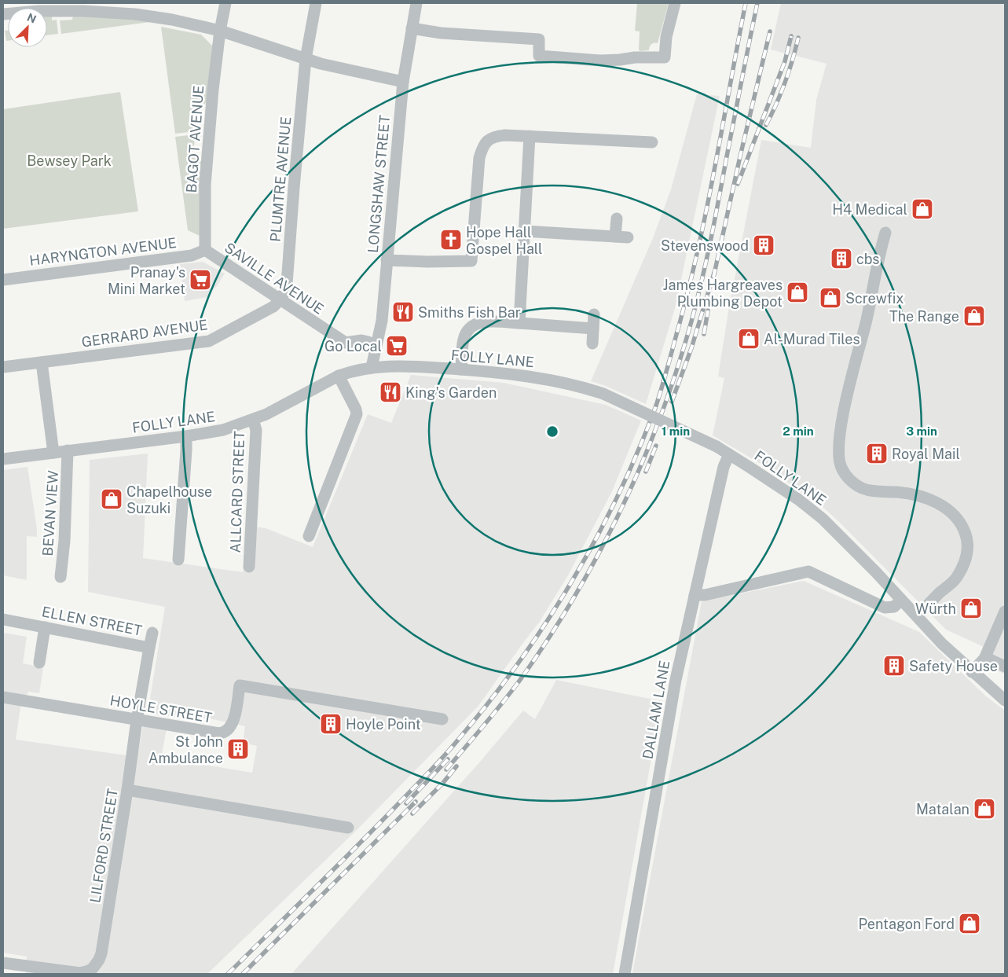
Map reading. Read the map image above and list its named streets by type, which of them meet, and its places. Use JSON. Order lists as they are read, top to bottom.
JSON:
{
  "streets": {
    "street": [
      "BAGOT AVENUE",
      "PLUMTRE AVENUE",
      "LONGSHAW STREET",
      "HARYNGTON AVENUE",
      "SAVILLE AVENUE",
      "GERRARD AVENUE",
      "FOLLY LANE",
      "ALLCARD STREET",
      "BEVAN VIEW",
      "ELLEN STREET",
      "HOYLE STREET",
      "DALLAM LANE",
      "LILFORD STREET"
    ]
  },
  "crossings": [
    ["BAGOT AVENUE", "HARYNGTON AVENUE"],
    ["BAGOT AVENUE", "SAVILLE AVENUE"],
    ["PLUMTRE AVENUE", "SAVILLE AVENUE"],
    ["PLUMTRE AVENUE", "GERRARD AVENUE"],
    ["LONGSHAW STREET", "FOLLY LANE"],
    ["HARYNGTON AVENUE", "SAVILLE AVENUE"],
    ["SAVILLE AVENUE", "GERRARD AVENUE"],
    ["FOLLY LANE", "ALLCARD STREET"],
    ["FOLLY LANE", "BEVAN VIEW"],
    ["FOLLY LANE", "DALLAM LANE"],
    ["ELLEN STREET", "HOYLE STREET"],
    ["ELLEN STREET", "LILFORD STREET"],
    ["HOYLE STREET", "LILFORD STREET"]
  ],
  "parks": ["Bewsey Park"],
  "places": {
    "shop": [
      "H4 Medical",
      "James Hargreaves Plumbing Depot",
      "Screwfix",
      "The Range",
      "Al-Murad Tiles",
      "Chapelhouse Suzuki",
      "Würth",
      "Matalan",
      "Pentagon Ford"
    ],
    "church": ["Hope Hall Gospel Hall"],
    "building": [
      "Stevenswood",
      "cbs",
      "Royal Mail",
      "Safety House",
      "Hoyle Point",
      "St John Ambulance"
    ],
    "supermarket": ["Pranay's Mini Market", "Go Local"],
    "restaurant": ["Smiths Fish Bar", "King's Garden"]
  },
  "north": "top right",
  "rings": ["1 min", "2 min", "3 min"]
}
